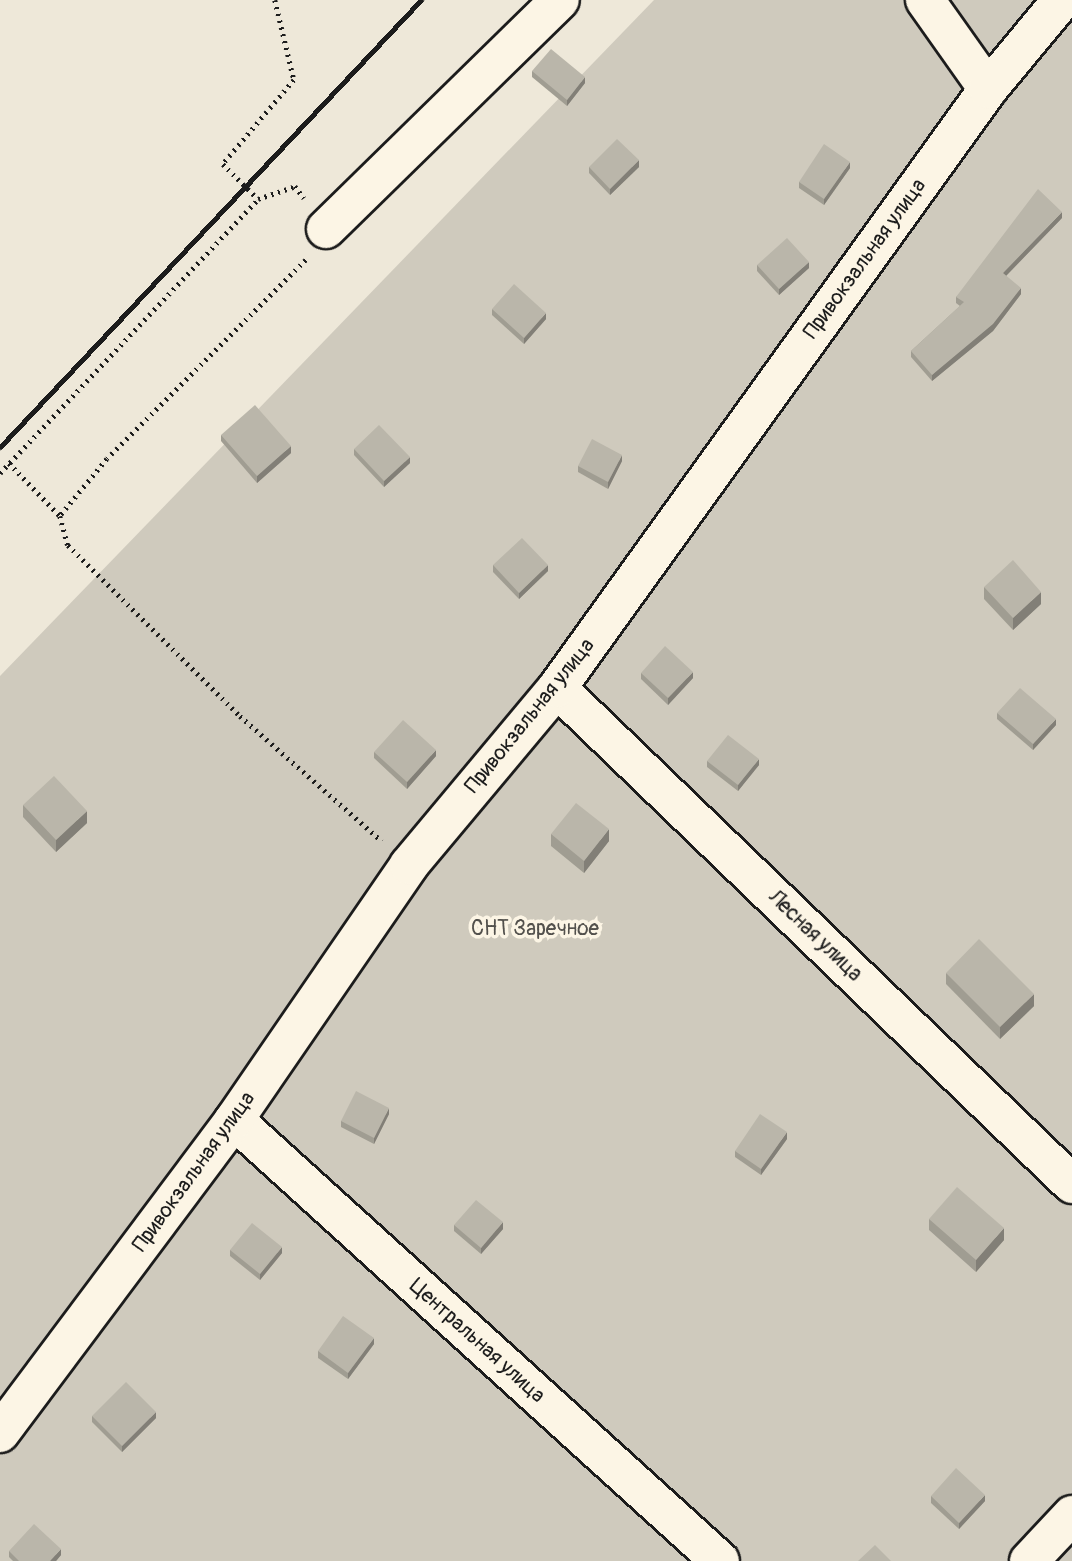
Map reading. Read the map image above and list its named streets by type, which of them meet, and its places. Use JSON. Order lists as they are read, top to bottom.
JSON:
{
  "streets": {
    "street": ["Привокзальная улица", "Лесная улица", "Центральная улица"]
  },
  "crossings": [
    ["Привокзальная улица", "Лесная улица"],
    ["Привокзальная улица", "Центральная улица"]
  ],
  "parks": ["СНТ Заречное"]
}
